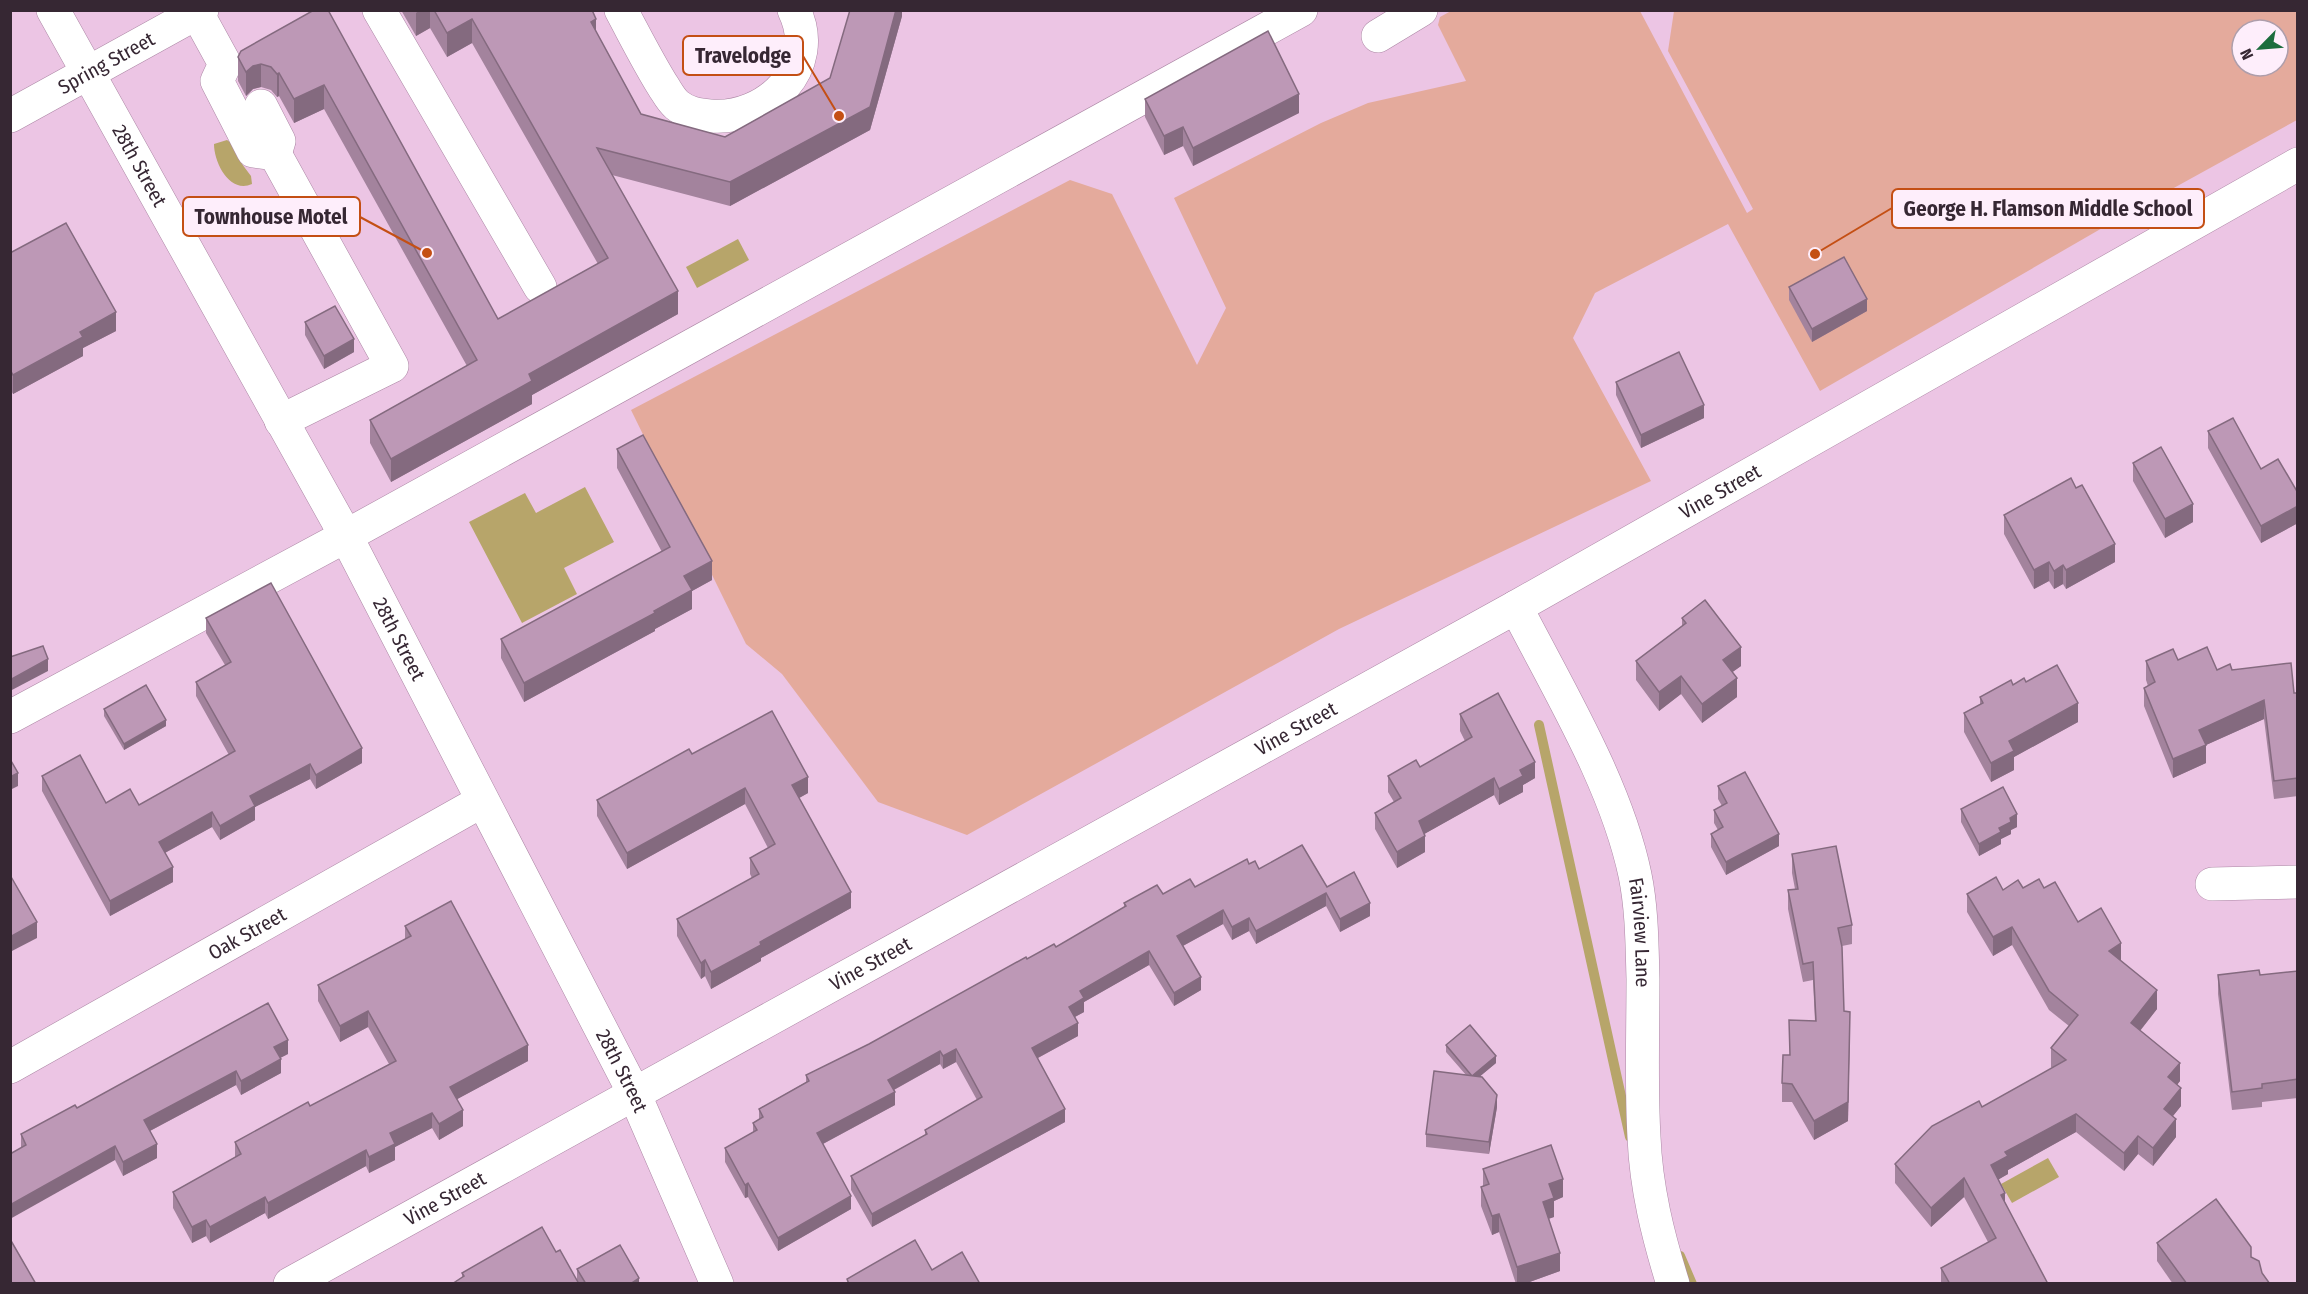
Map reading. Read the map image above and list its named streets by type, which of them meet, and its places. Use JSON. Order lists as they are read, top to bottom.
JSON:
{
  "streets": {
    "street": [
      "Spring Street",
      "28th Street",
      "Vine Street",
      "Oak Street",
      "Fairview Lane"
    ]
  },
  "crossings": [
    ["Spring Street", "28th Street"],
    ["28th Street", "Vine Street"],
    ["28th Street", "Oak Street"],
    ["Vine Street", "Fairview Lane"]
  ],
  "places": ["Travelodge", "Townhouse Motel", "George H. Flamson Middle School"],
  "north": "bottom left"
}
